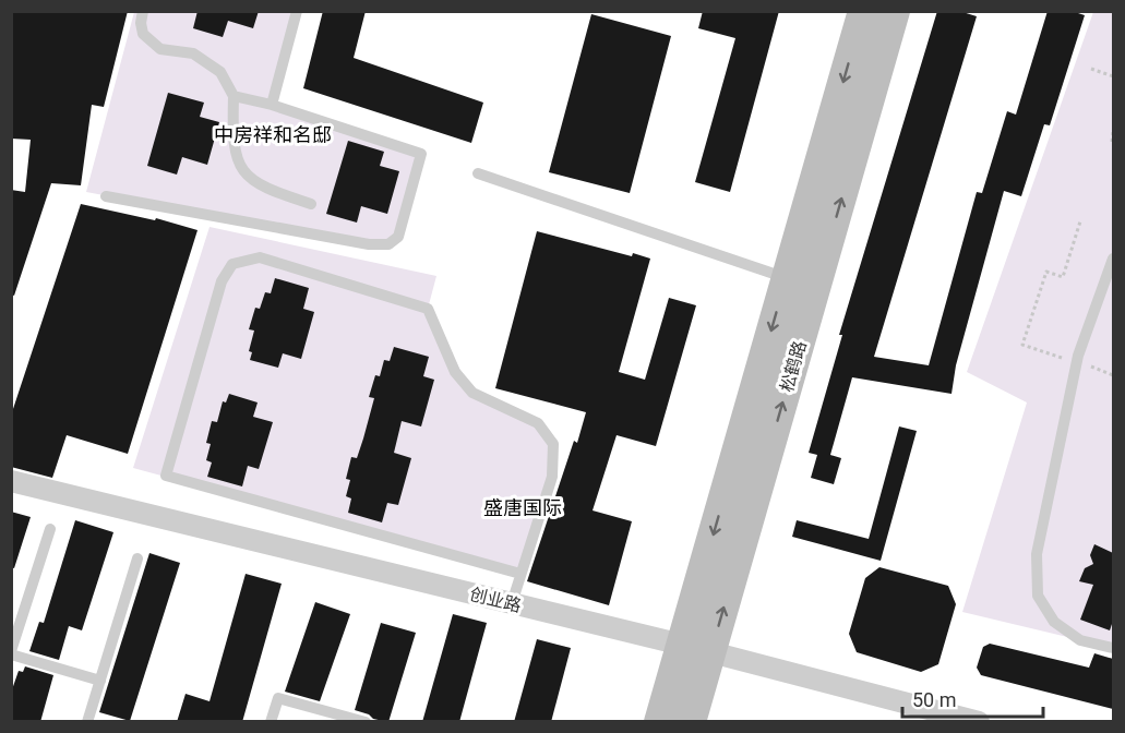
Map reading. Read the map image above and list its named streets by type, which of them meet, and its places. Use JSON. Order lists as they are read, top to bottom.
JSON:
{
  "streets": {
    "main road": ["松鹤路"],
    "street": ["创业路"]
  },
  "crossings": [
    ["松鹤路", "创业路"]
  ],
  "districts": ["中房祥和名邸", "盛唐国际"],
  "scale_bar": "50 m"
}
